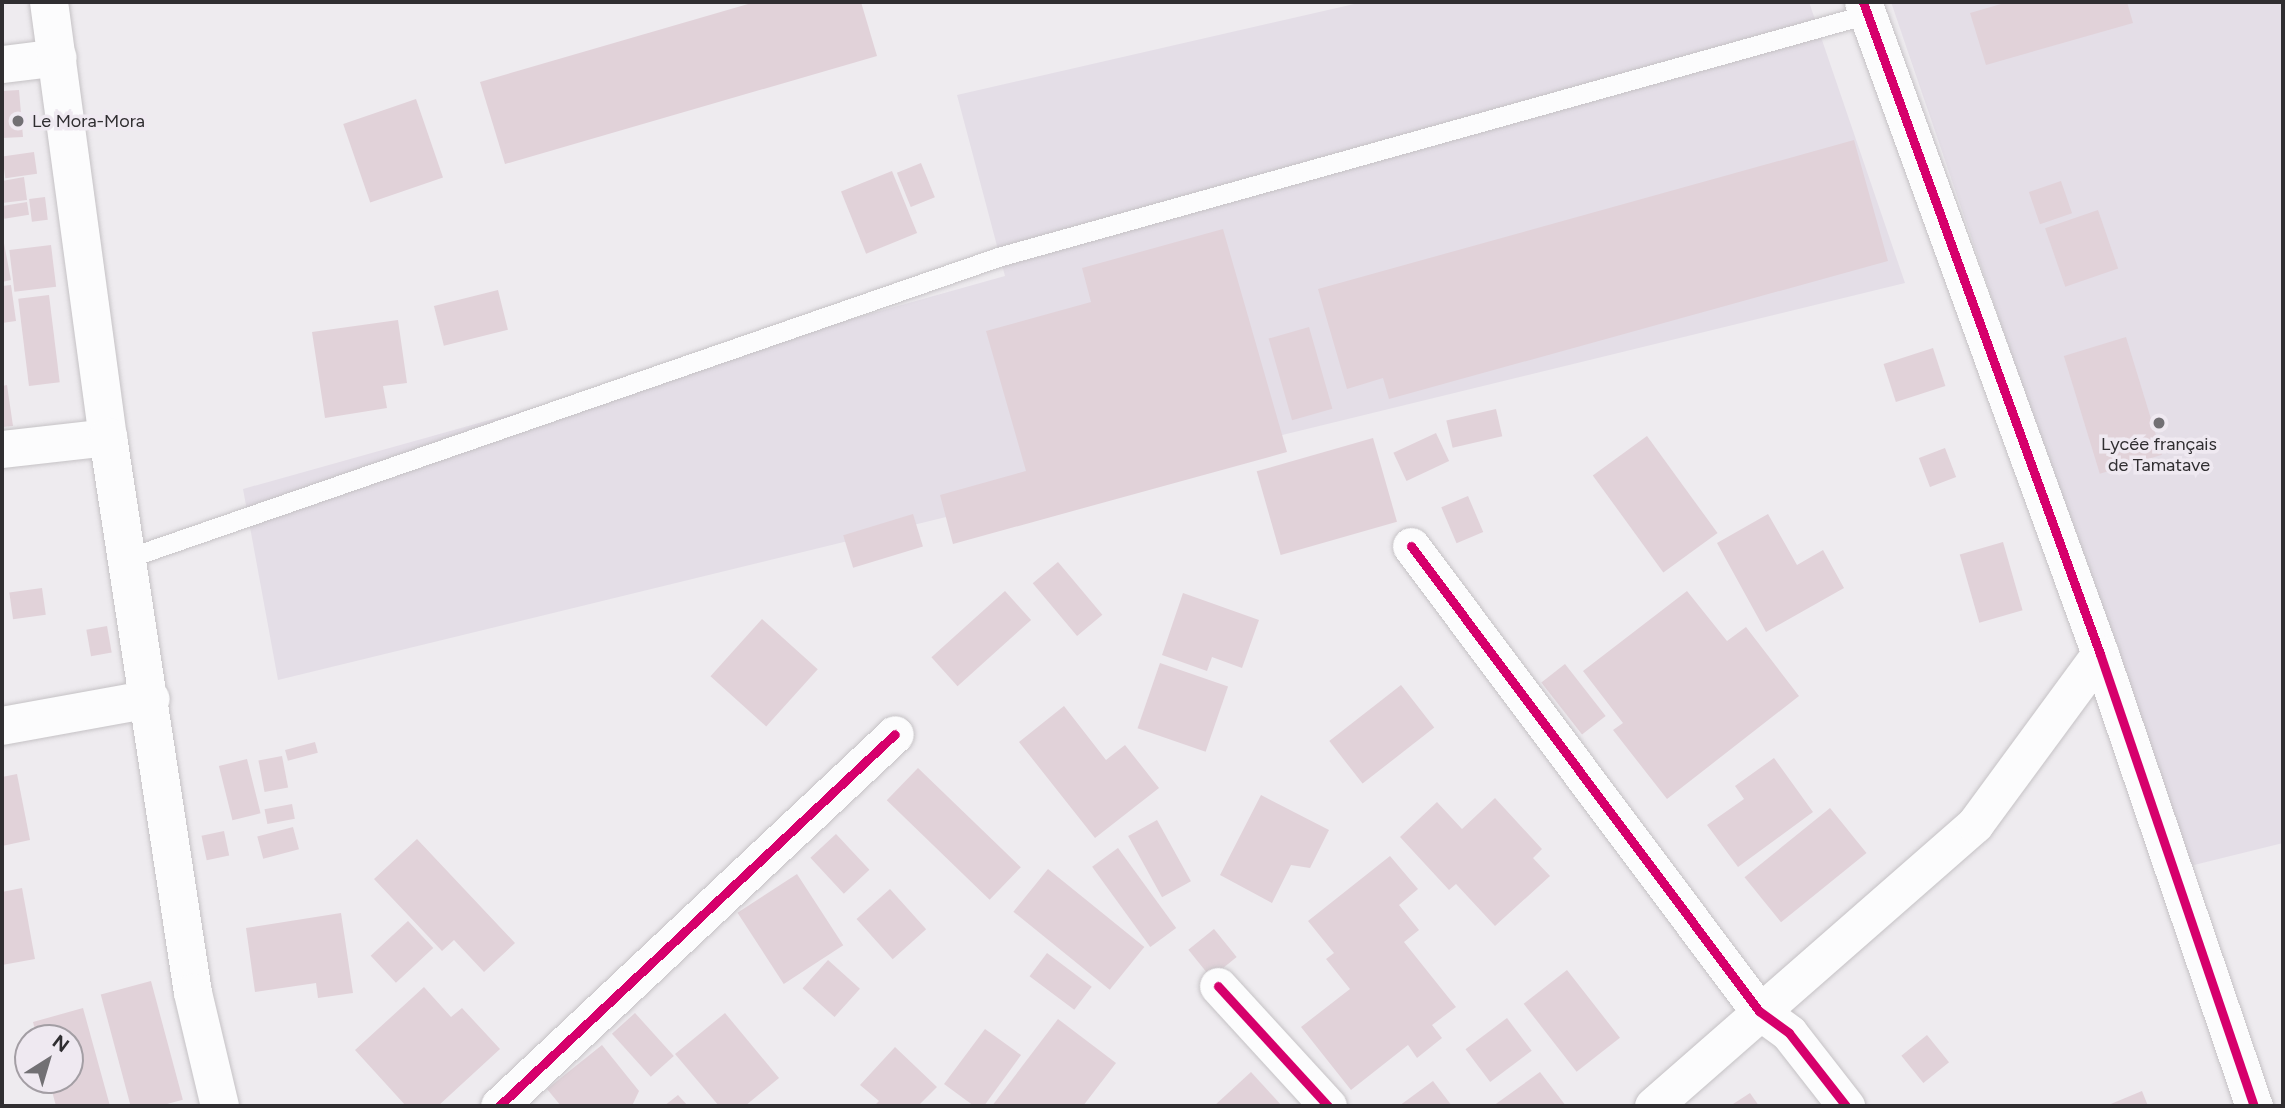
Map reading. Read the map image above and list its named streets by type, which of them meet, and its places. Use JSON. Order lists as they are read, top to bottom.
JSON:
{
  "places": ["Le Mora-Mora", "Lycée français de Tamatave"],
  "north": "top right"
}
